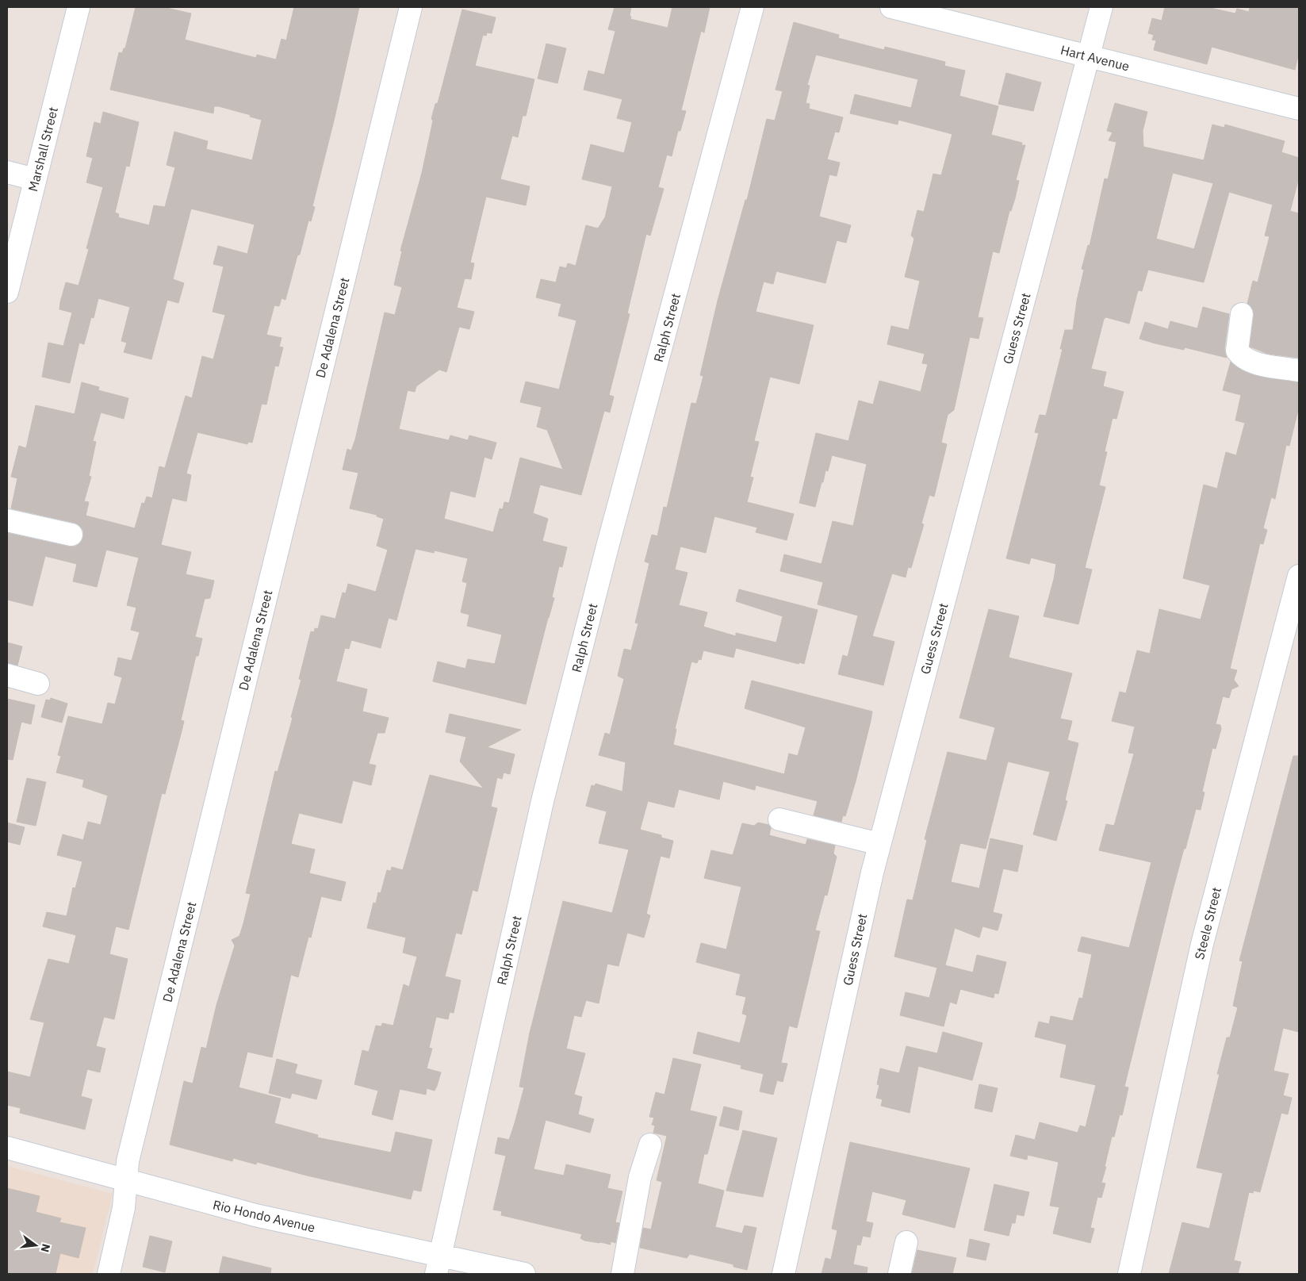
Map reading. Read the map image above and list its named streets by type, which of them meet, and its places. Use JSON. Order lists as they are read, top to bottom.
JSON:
{
  "streets": {
    "street": [
      "Hart Avenue",
      "Marshall Street",
      "De Adalena Street",
      "Ralph Street",
      "Guess Street",
      "Steele Street",
      "Rio Hondo Avenue"
    ]
  },
  "crossings": [
    ["Hart Avenue", "Guess Street"],
    ["De Adalena Street", "Rio Hondo Avenue"],
    ["Ralph Street", "Rio Hondo Avenue"]
  ],
  "north": "right"
}
